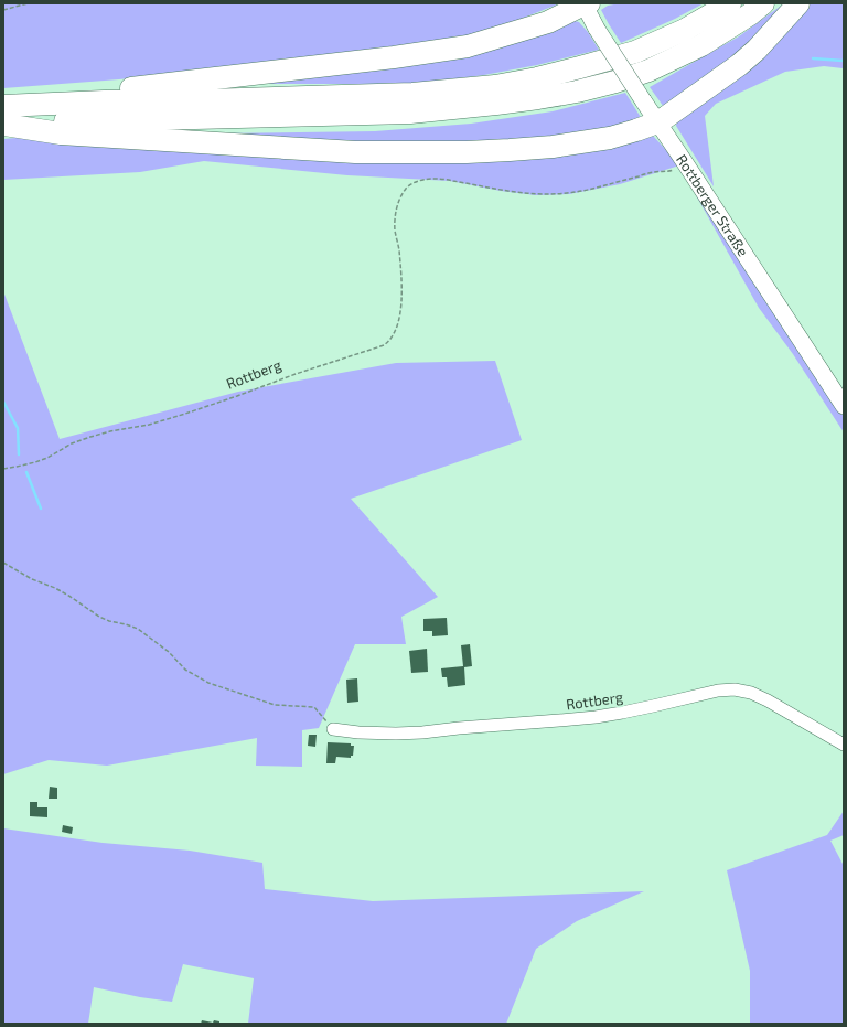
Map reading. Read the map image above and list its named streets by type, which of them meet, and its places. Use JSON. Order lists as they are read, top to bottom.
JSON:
{
  "streets": {
    "main road": ["Rottberger Straße"],
    "street": ["Rottberg"]
  },
  "crossings": [
    ["Rottberger Straße", "Rottberg"]
  ]
}
